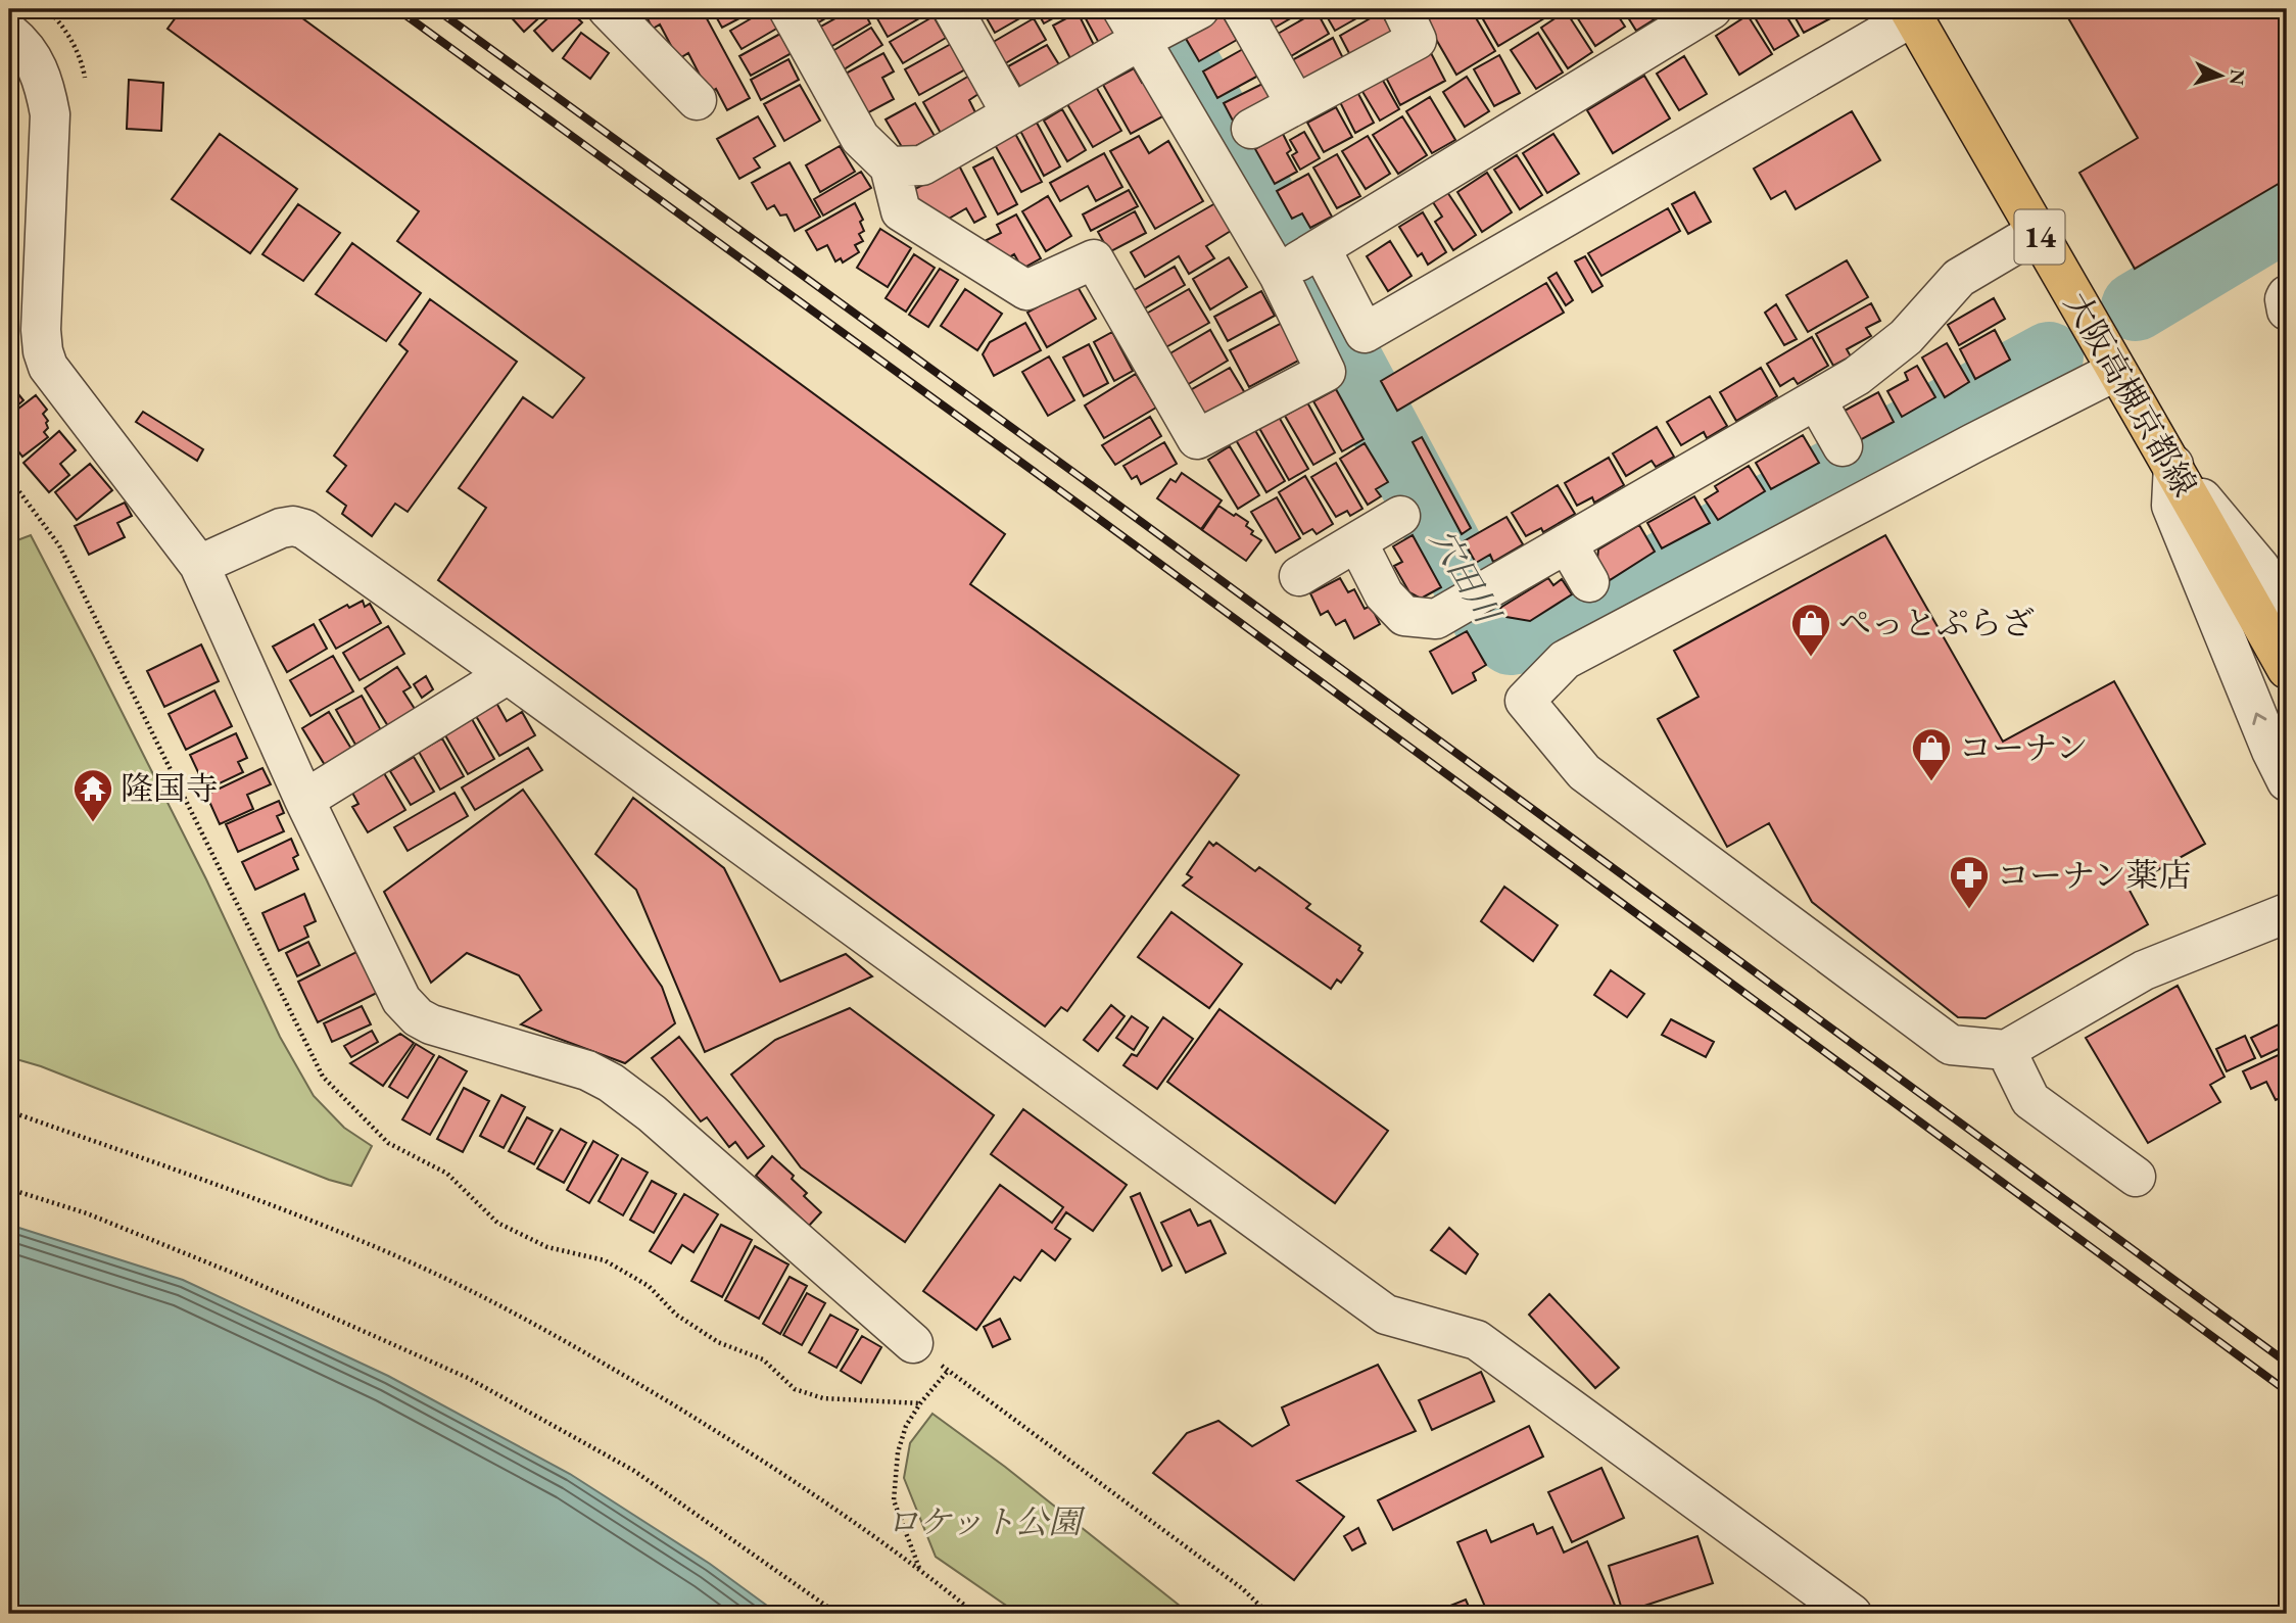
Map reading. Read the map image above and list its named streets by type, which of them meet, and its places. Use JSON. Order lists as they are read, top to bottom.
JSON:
{
  "streets": {
    "main road": ["14", "大阪高槻京都線"]
  },
  "water": ["穴田川"],
  "parks": ["ロケット公園"],
  "places": {
    "shop": ["ぺっとぷらざ", "コーナン"],
    "temple": ["隆国寺"],
    "pharmacy": ["コーナン薬店"]
  },
  "north": "right"
}
